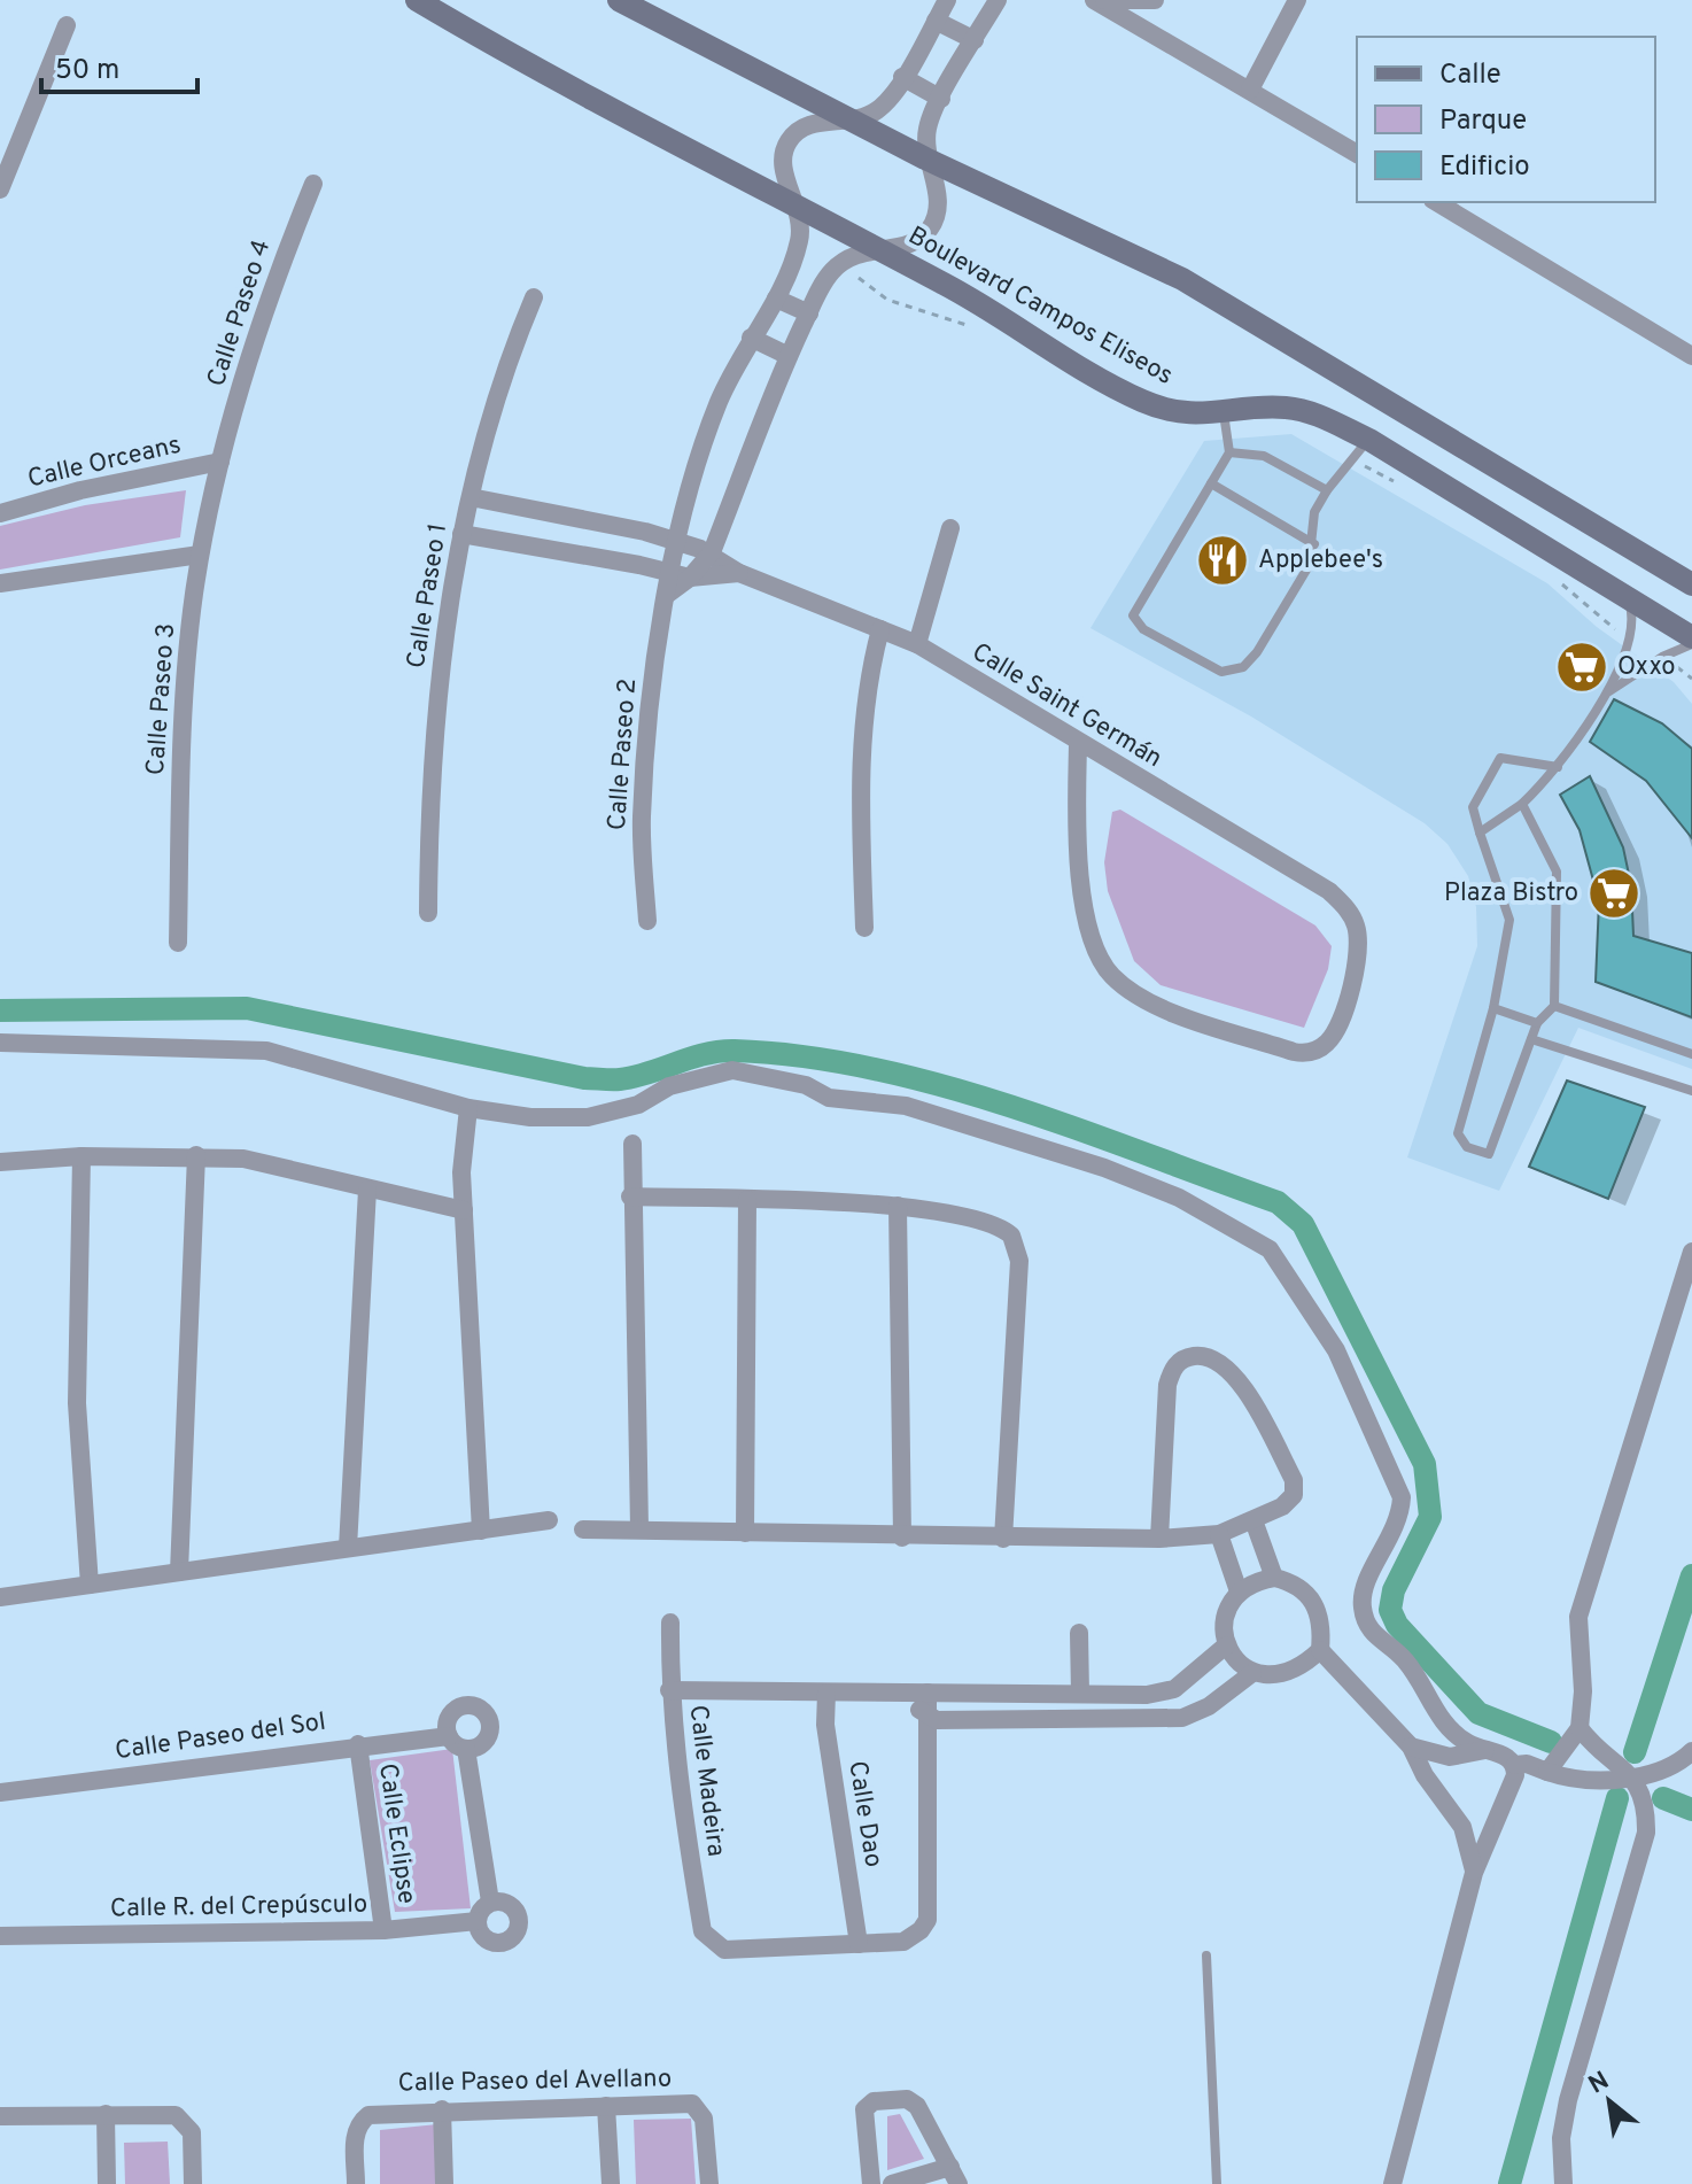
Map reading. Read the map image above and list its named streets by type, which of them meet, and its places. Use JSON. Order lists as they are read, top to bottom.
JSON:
{
  "streets": {
    "main road": ["Boulevard Campos Eliseos"],
    "street": [
      "Calle Paseo 4",
      "Calle Orceans",
      "Calle Paseo 1",
      "Calle Paseo 3",
      "Calle Saint Germán",
      "Calle Paseo 2",
      "Calle Paseo del Sol",
      "Calle Madeira",
      "Calle Dao",
      "Calle Eclipse",
      "Calle R. del Crepúsculo",
      "Calle Paseo del Avellano"
    ]
  },
  "crossings": [
    ["Boulevard Campos Eliseos", "Calle Paseo 2"],
    ["Calle Paseo 4", "Calle Orceans"],
    ["Calle Paseo 4", "Calle Paseo 3"],
    ["Calle Orceans", "Calle Paseo 3"],
    ["Calle Paseo 1", "Calle Saint Germán"],
    ["Calle Saint Germán", "Calle Paseo 2"],
    ["Calle Paseo del Sol", "Calle Eclipse"],
    ["Calle Madeira", "Calle Dao"],
    ["Calle Eclipse", "Calle R. del Crepúsculo"]
  ],
  "places": {
    "restaurant": ["Applebee's"],
    "supermarket": ["Oxxo", "Plaza Bistro"]
  },
  "legend": ["Calle", "Parque", "Edificio"],
  "scale_bar": "50 m",
  "north": "top left"
}
